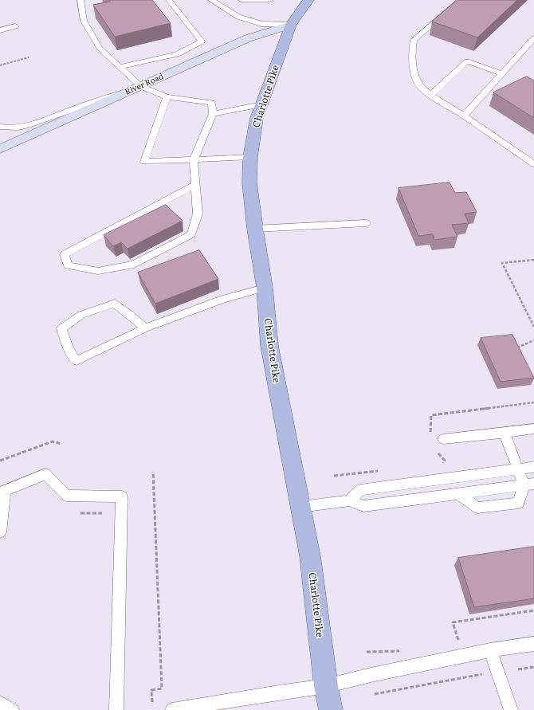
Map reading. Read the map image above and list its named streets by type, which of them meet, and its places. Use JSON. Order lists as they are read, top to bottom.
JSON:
{
  "streets": {
    "main road": ["River Road", "Charlotte Pike"]
  },
  "crossings": [
    ["River Road", "Charlotte Pike"]
  ]
}
